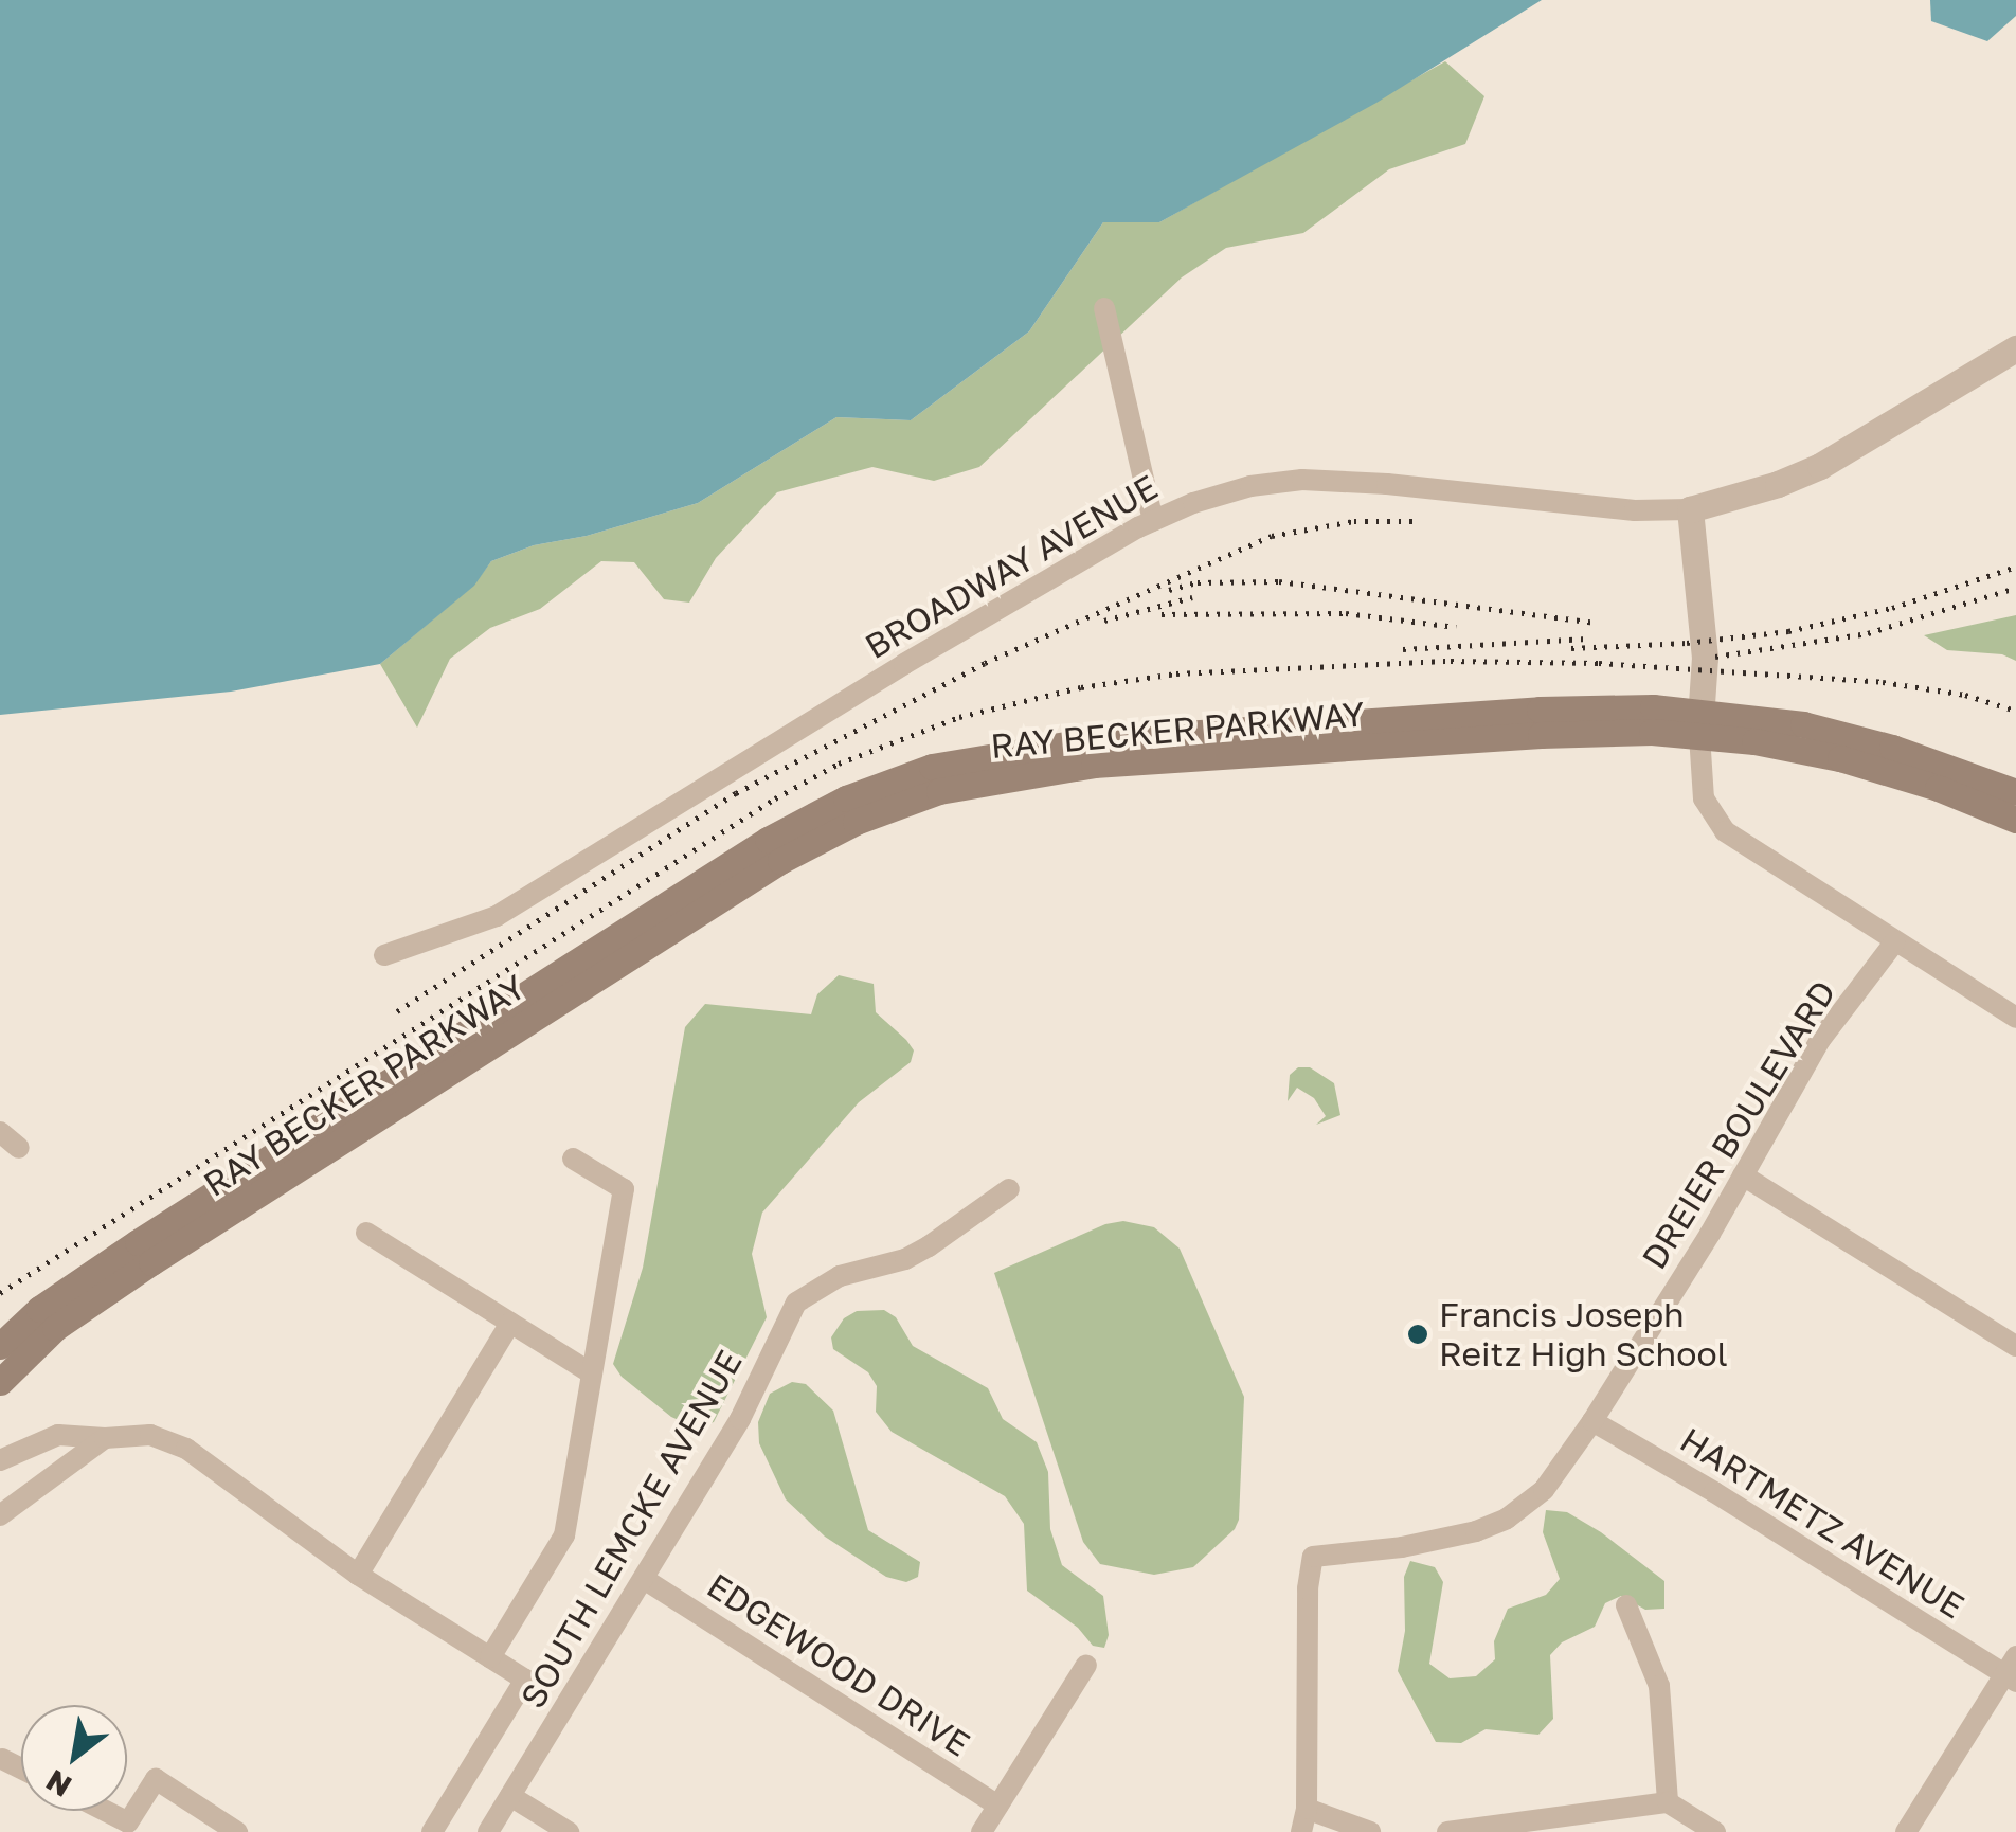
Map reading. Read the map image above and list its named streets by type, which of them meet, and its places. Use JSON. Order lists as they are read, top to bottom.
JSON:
{
  "streets": {
    "main road": ["RAY BECKER PARKWAY"],
    "street": [
      "BROADWAY AVENUE",
      "DREIER BOULEVARD",
      "HARTMETZ AVENUE",
      "SOUTH LEMCKE AVENUE",
      "EDGEWOOD DRIVE"
    ]
  },
  "crossings": [
    ["DREIER BOULEVARD", "HARTMETZ AVENUE"],
    ["SOUTH LEMCKE AVENUE", "EDGEWOOD DRIVE"]
  ],
  "places": ["Francis Joseph Reitz High School"],
  "north": "bottom left"
}
